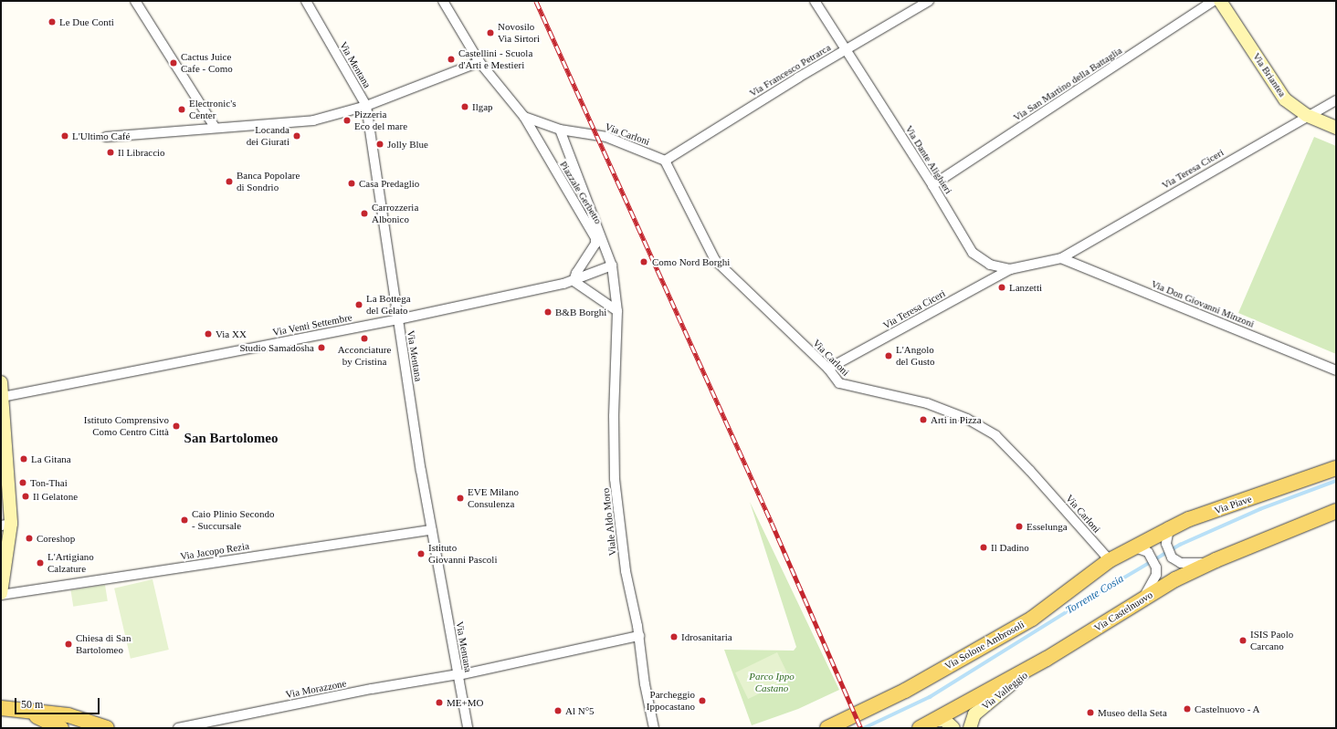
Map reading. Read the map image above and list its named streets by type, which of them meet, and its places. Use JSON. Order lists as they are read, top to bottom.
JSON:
{
  "streets": {
    "main road": ["Via Piave", "Via Castelnuovo", "Via Solone Ambrosoli"],
    "street": [
      "Via Mentana",
      "Via Francesco Petrarca",
      "Via Briantea",
      "Via San Martino della Battaglia",
      "Via Carloni",
      "Via Dante Alighieri",
      "Via Teresa Ciceri",
      "Piazzale Gerbetto",
      "Via Don Giovanni Minzoni",
      "Via Venti Settembre",
      "Viale Aldo Moro",
      "Via Jacopo Rezia",
      "Via Morazzone",
      "Via Valleggio"
    ]
  },
  "crossings": [
    ["Via Mentana", "Via Venti Settembre"],
    ["Via Mentana", "Via Jacopo Rezia"],
    ["Via Mentana", "Via Morazzone"],
    ["Via Francesco Petrarca", "Via Carloni"],
    ["Via Francesco Petrarca", "Via Dante Alighieri"],
    ["Via Briantea", "Via Teresa Ciceri"],
    ["Via San Martino della Battaglia", "Via Dante Alighieri"],
    ["Via Carloni", "Via Teresa Ciceri"],
    ["Via Carloni", "Piazzale Gerbetto"],
    ["Via Carloni", "Via Solone Ambrosoli"],
    ["Via Dante Alighieri", "Via Teresa Ciceri"],
    ["Via Dante Alighieri", "Via Don Giovanni Minzoni"],
    ["Via Teresa Ciceri", "Via Don Giovanni Minzoni"],
    ["Piazzale Gerbetto", "Via Venti Settembre"],
    ["Piazzale Gerbetto", "Viale Aldo Moro"],
    ["Via Piave", "Via Solone Ambrosoli"],
    ["Viale Aldo Moro", "Via Morazzone"],
    ["Via Castelnuovo", "Via Valleggio"]
  ],
  "districts": ["San Bartolomeo"],
  "water": ["Torrente Cosia"],
  "parks": ["Parco Ippo Castano"],
  "places": [
    "Le Due Conti",
    "Novosilo Via Sirtori",
    "Castellini - Scuola d'Arti e Mestieri",
    "Cactus Juice Cafe - Como",
    "Ilgap",
    "Electronic's Center",
    "Pizzeria Eco del mare",
    "L'Ultimo Café",
    "Locanda dei Giurati",
    "Jolly Blue",
    "Il Libraccio",
    "Banca Popolare di Sondrio",
    "Casa Predaglio",
    "Carrozzeria Albonico",
    "Como Nord Borghi",
    "Lanzetti",
    "La Bottega del Gelato",
    "B&B Borghi",
    "Via XX",
    "Acconciature by Cristina",
    "Studio Samadosha",
    "L'Angolo del Gusto",
    "Arti in Pizza",
    "Istituto Comprensivo Como Centro Città",
    "La Gitana",
    "Ton-Thai",
    "Il Gelatone",
    "EVE Milano Consulenza",
    "Caio Plinio Secondo - Succursale",
    "Esselunga",
    "Coreshop",
    "Il Dadino",
    "Istituto Giovanni Pascoli",
    "L'Artigiano Calzature",
    "Idrosanitaria",
    "ISIS Paolo Carcano",
    "Chiesa di San Bartolomeo",
    "Parcheggio Ippocastano",
    "ME+MO",
    "Castelnuovo - A",
    "Al N°5",
    "Museo della Seta"
  ],
  "scale_bar": "50 m"
}
